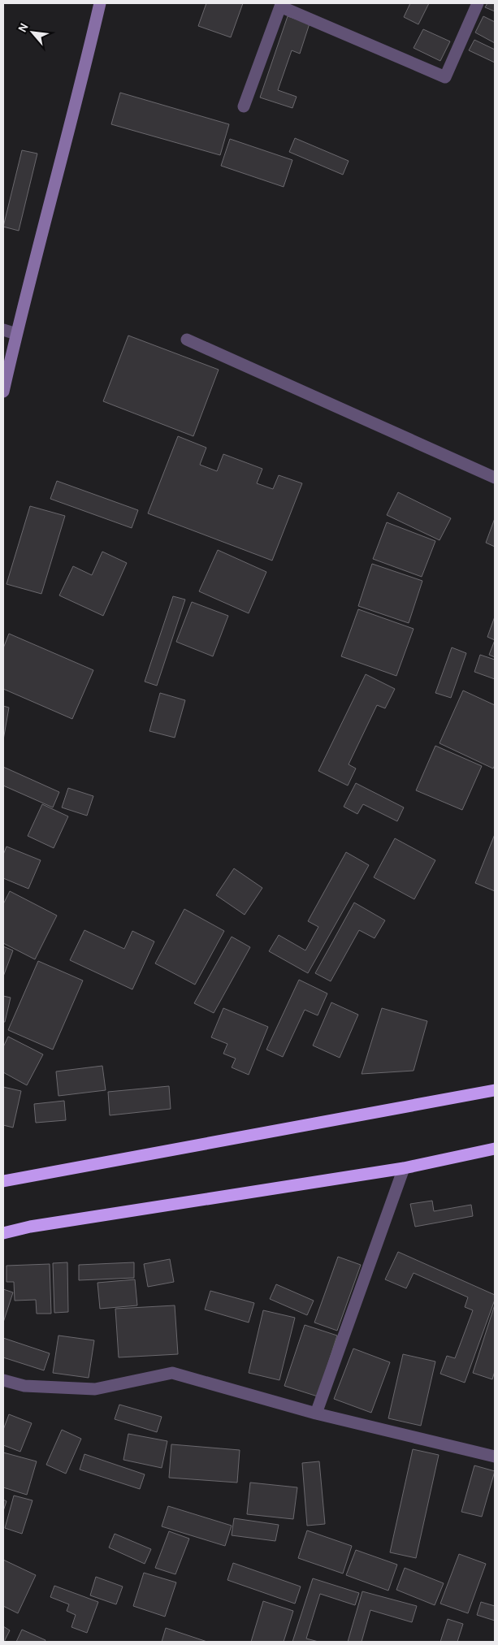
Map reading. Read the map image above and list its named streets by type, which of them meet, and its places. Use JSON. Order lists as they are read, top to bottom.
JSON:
{
  "north": "top left"
}
